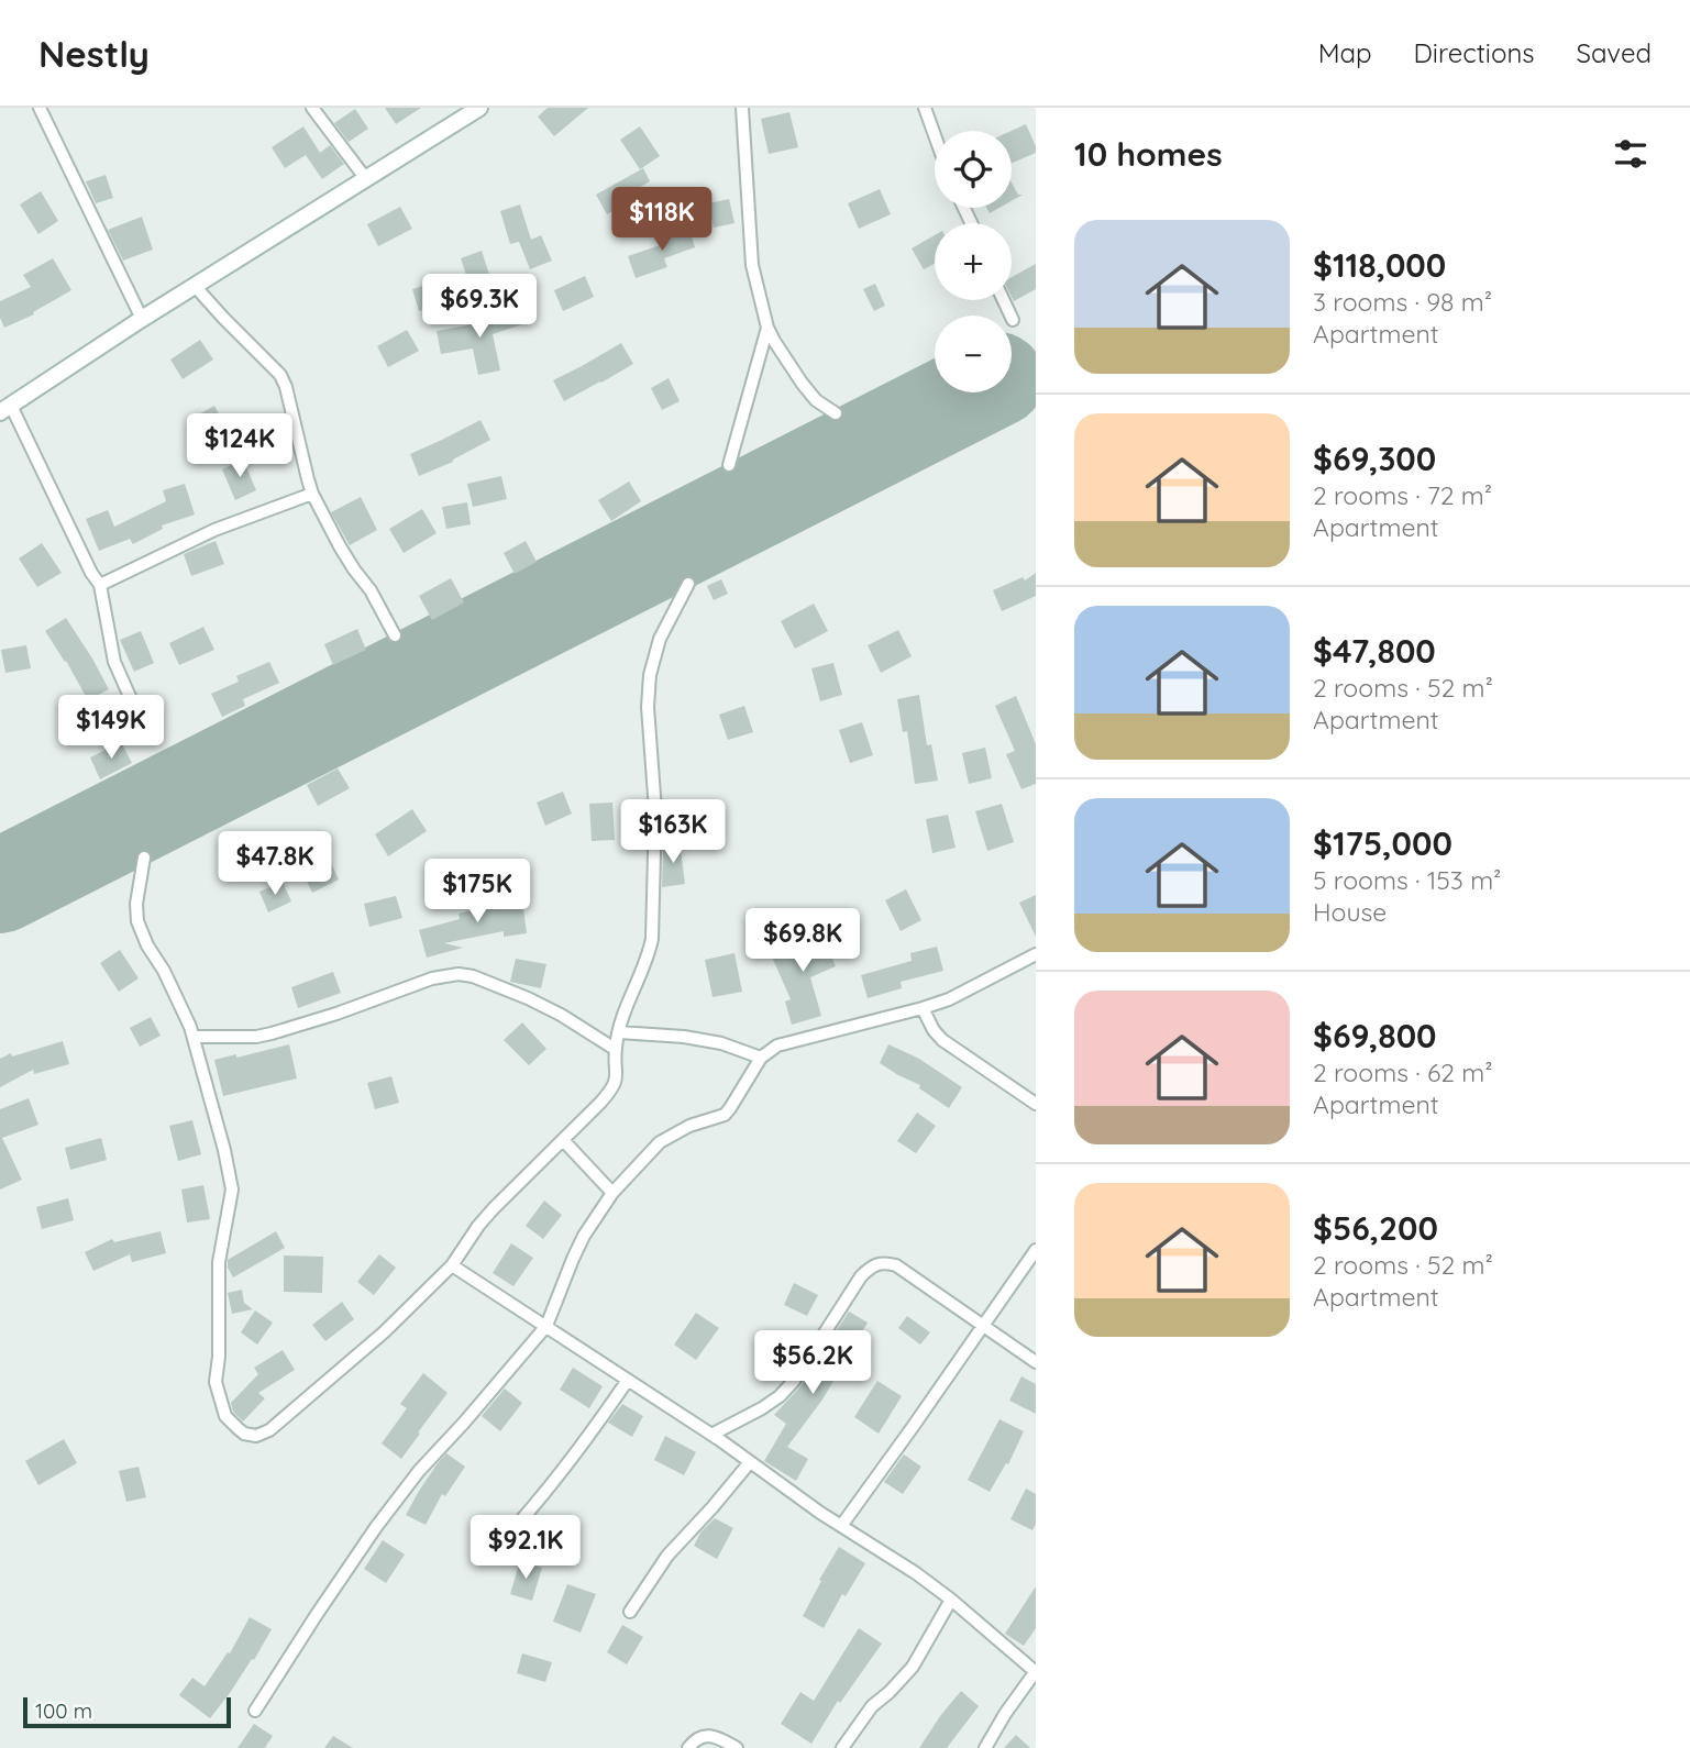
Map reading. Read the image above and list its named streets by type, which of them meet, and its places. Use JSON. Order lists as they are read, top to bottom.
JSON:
{
  "scale_bar": "100 m",
  "page": {
    "header": "Nestly",
    "nav": ["Map", "Directions", "Saved"],
    "heading": "10 homes",
    "map_buttons": ["+", "−"],
    "price": [
      "$118K",
      "$69.3K",
      "$124K",
      "$149K",
      "$163K",
      "$47.8K",
      "$175K",
      "$69.8K",
      "$56.2K",
      "$92.1K"
    ],
    "list": [
      {
        "name": "$118,000",
        "note": "3 rooms · 98 m² · Apartment"
      },
      {
        "name": "$69,300",
        "note": "2 rooms · 72 m² · Apartment"
      },
      {
        "name": "$47,800",
        "note": "2 rooms · 52 m² · Apartment"
      },
      {
        "name": "$175,000",
        "note": "5 rooms · 153 m² · House"
      },
      {
        "name": "$69,800",
        "note": "2 rooms · 62 m² · Apartment"
      },
      {
        "name": "$56,200",
        "note": "2 rooms · 52 m² · Apartment"
      }
    ],
    "scale": "100 m"
  }
}
